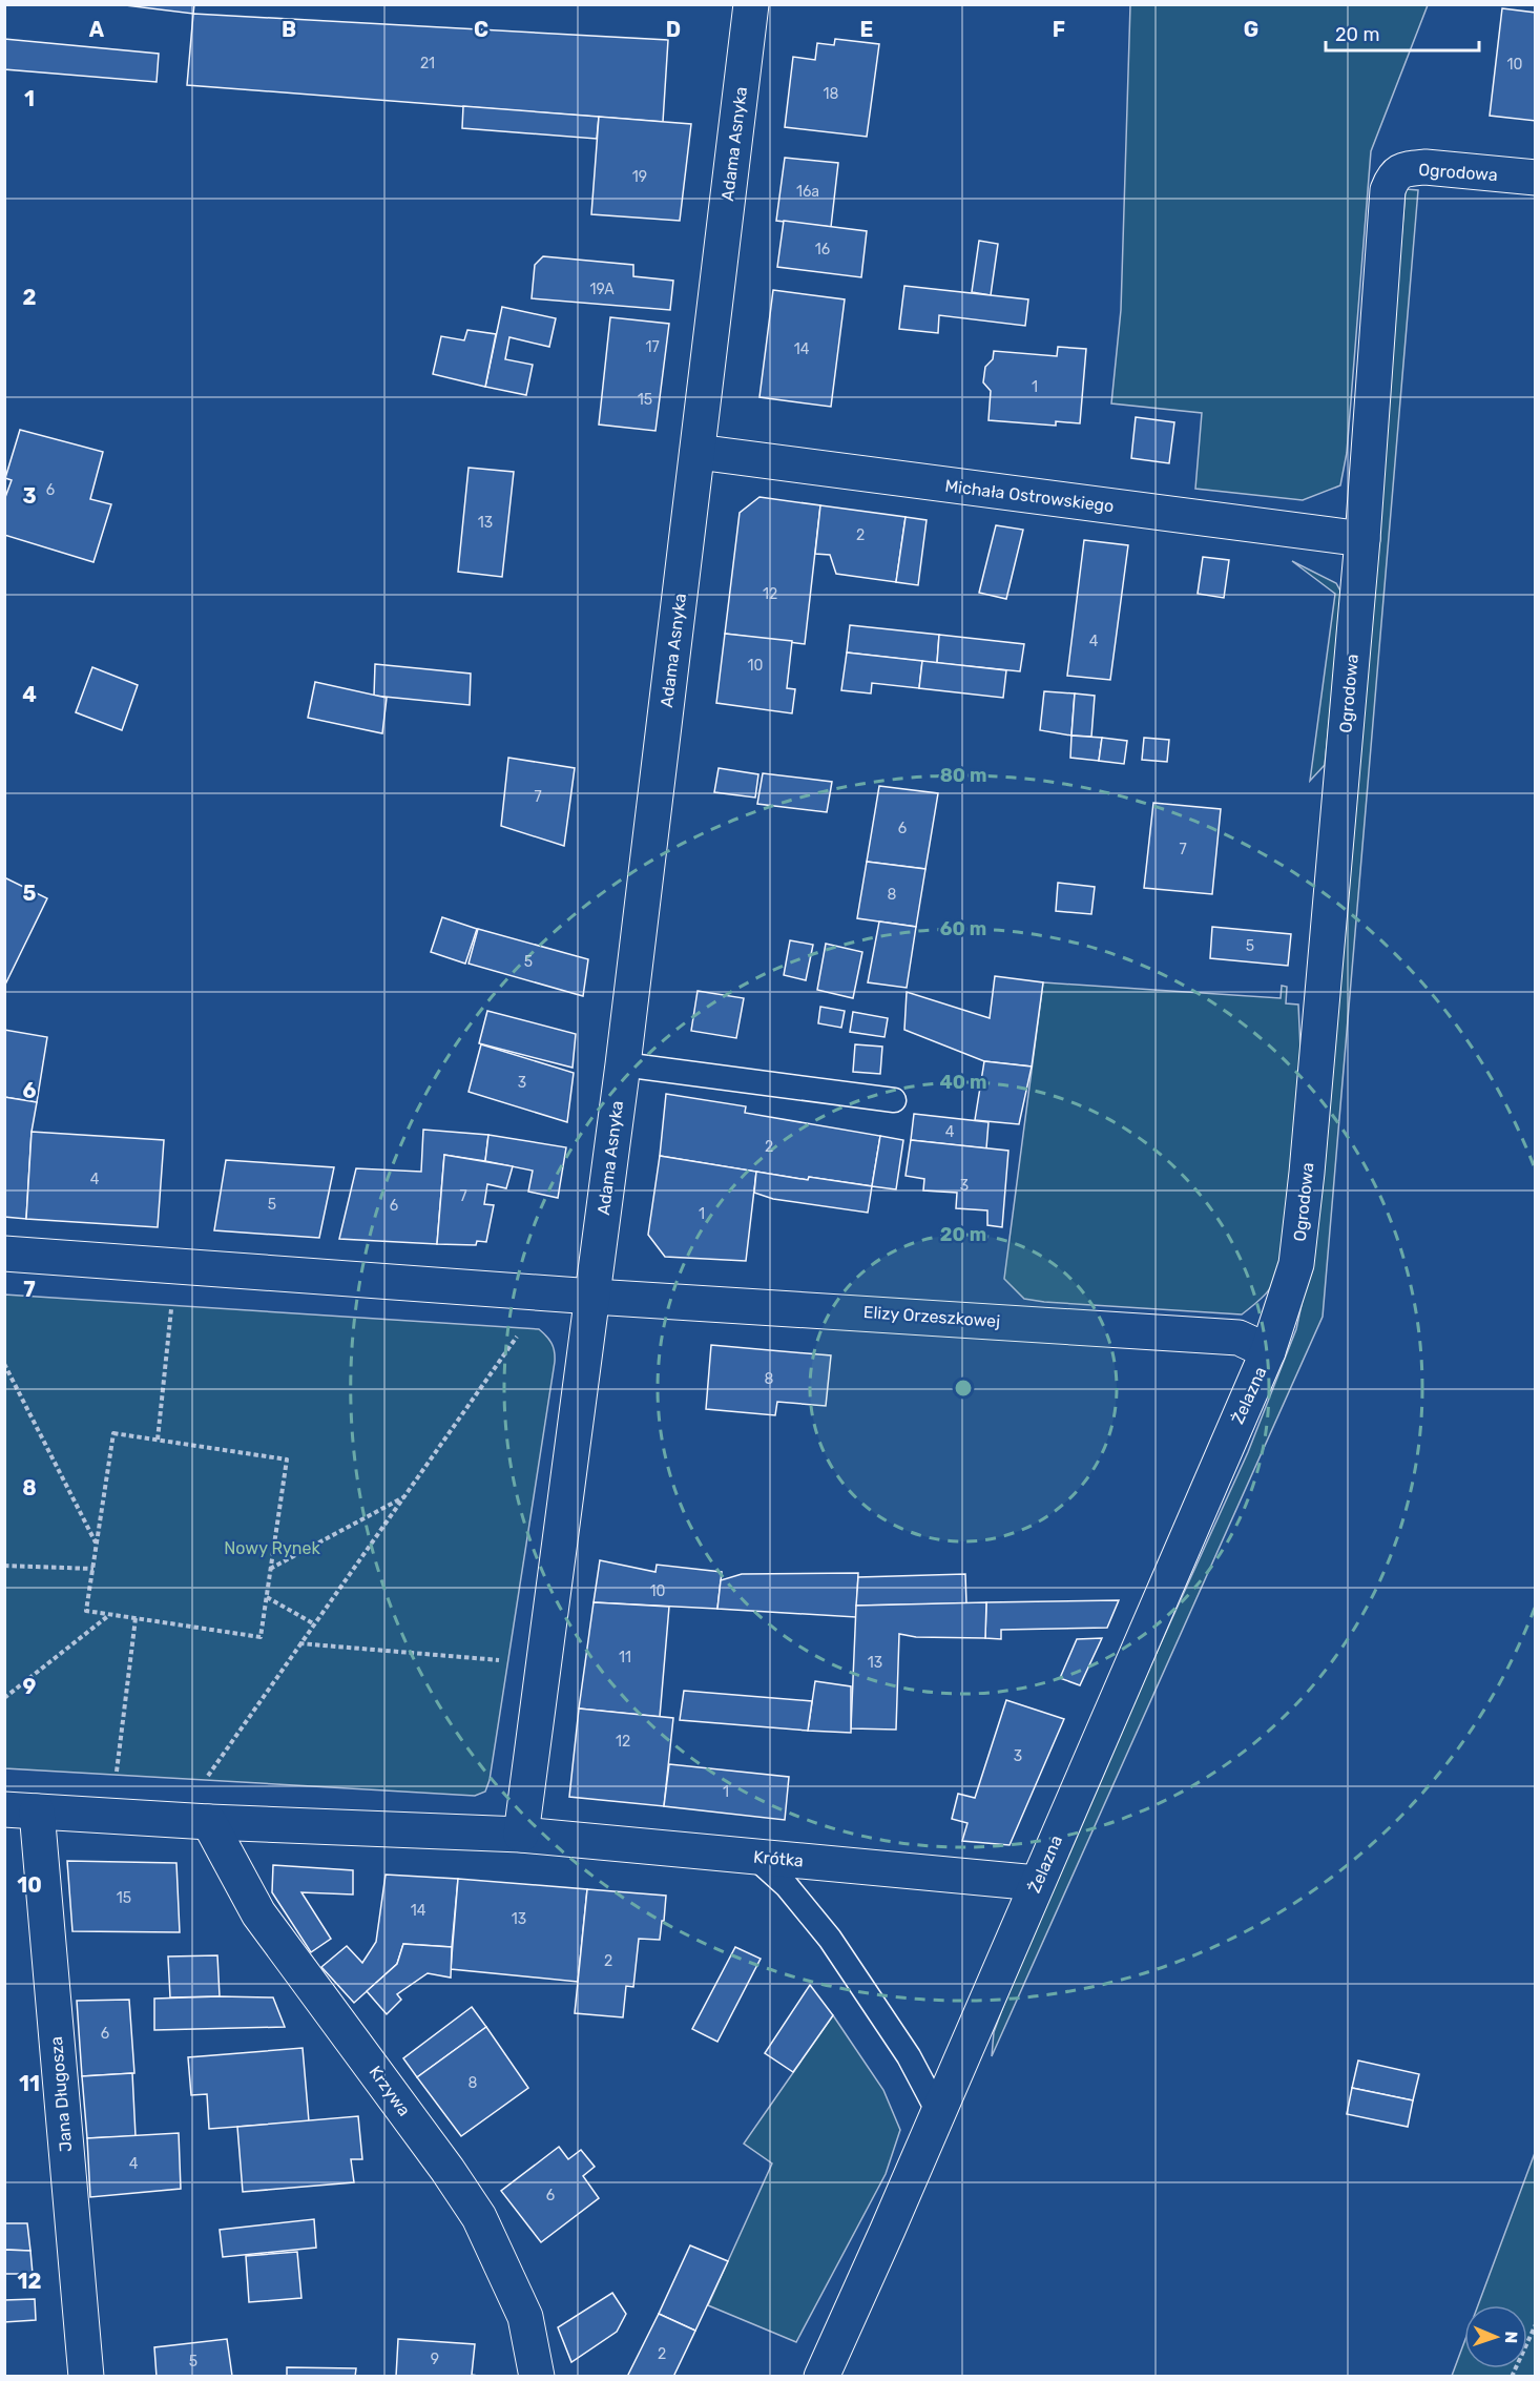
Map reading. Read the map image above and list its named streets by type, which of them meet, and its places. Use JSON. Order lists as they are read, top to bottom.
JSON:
{
  "streets": {
    "street": [
      "Adama Asnyka",
      "Ogrodowa",
      "Michała Ostrowskiego",
      "Elizy Orzeszkowej",
      "Żelazna",
      "Krótka",
      "Krzywa",
      "Jana Długosza"
    ]
  },
  "crossings": [
    ["Adama Asnyka", "Michała Ostrowskiego"],
    ["Adama Asnyka", "Elizy Orzeszkowej"],
    ["Ogrodowa", "Michała Ostrowskiego"],
    ["Ogrodowa", "Elizy Orzeszkowej"],
    ["Ogrodowa", "Żelazna"],
    ["Elizy Orzeszkowej", "Żelazna"],
    ["Żelazna", "Krótka"]
  ],
  "parks": ["Nowy Rynek"],
  "house_numbers": [
    "21",
    "10",
    "18",
    "19",
    "16a",
    "16",
    "19A",
    "17",
    "14",
    "1",
    "15",
    "6",
    "13",
    "2",
    "12",
    "4",
    "10",
    "7",
    "6",
    "7",
    "8",
    "5",
    "5",
    "3",
    "4",
    "2",
    "4",
    "3",
    "7",
    "5",
    "6",
    "1",
    "8",
    "10",
    "11",
    "13",
    "12",
    "3",
    "1",
    "15",
    "14",
    "13",
    "2",
    "6",
    "8",
    "4",
    "6",
    "2",
    "9",
    "5"
  ],
  "scale_bar": "20 m",
  "north": "right",
  "grid": {
    "columns": [
      "A",
      "B",
      "C",
      "D",
      "E",
      "F",
      "G"
    ],
    "rows": [
      "1",
      "2",
      "3",
      "4",
      "5",
      "6",
      "7",
      "8",
      "9",
      "10",
      "11",
      "12"
    ]
  },
  "rings": [
    "80 m",
    "60 m",
    "40 m",
    "20 m"
  ]
}
